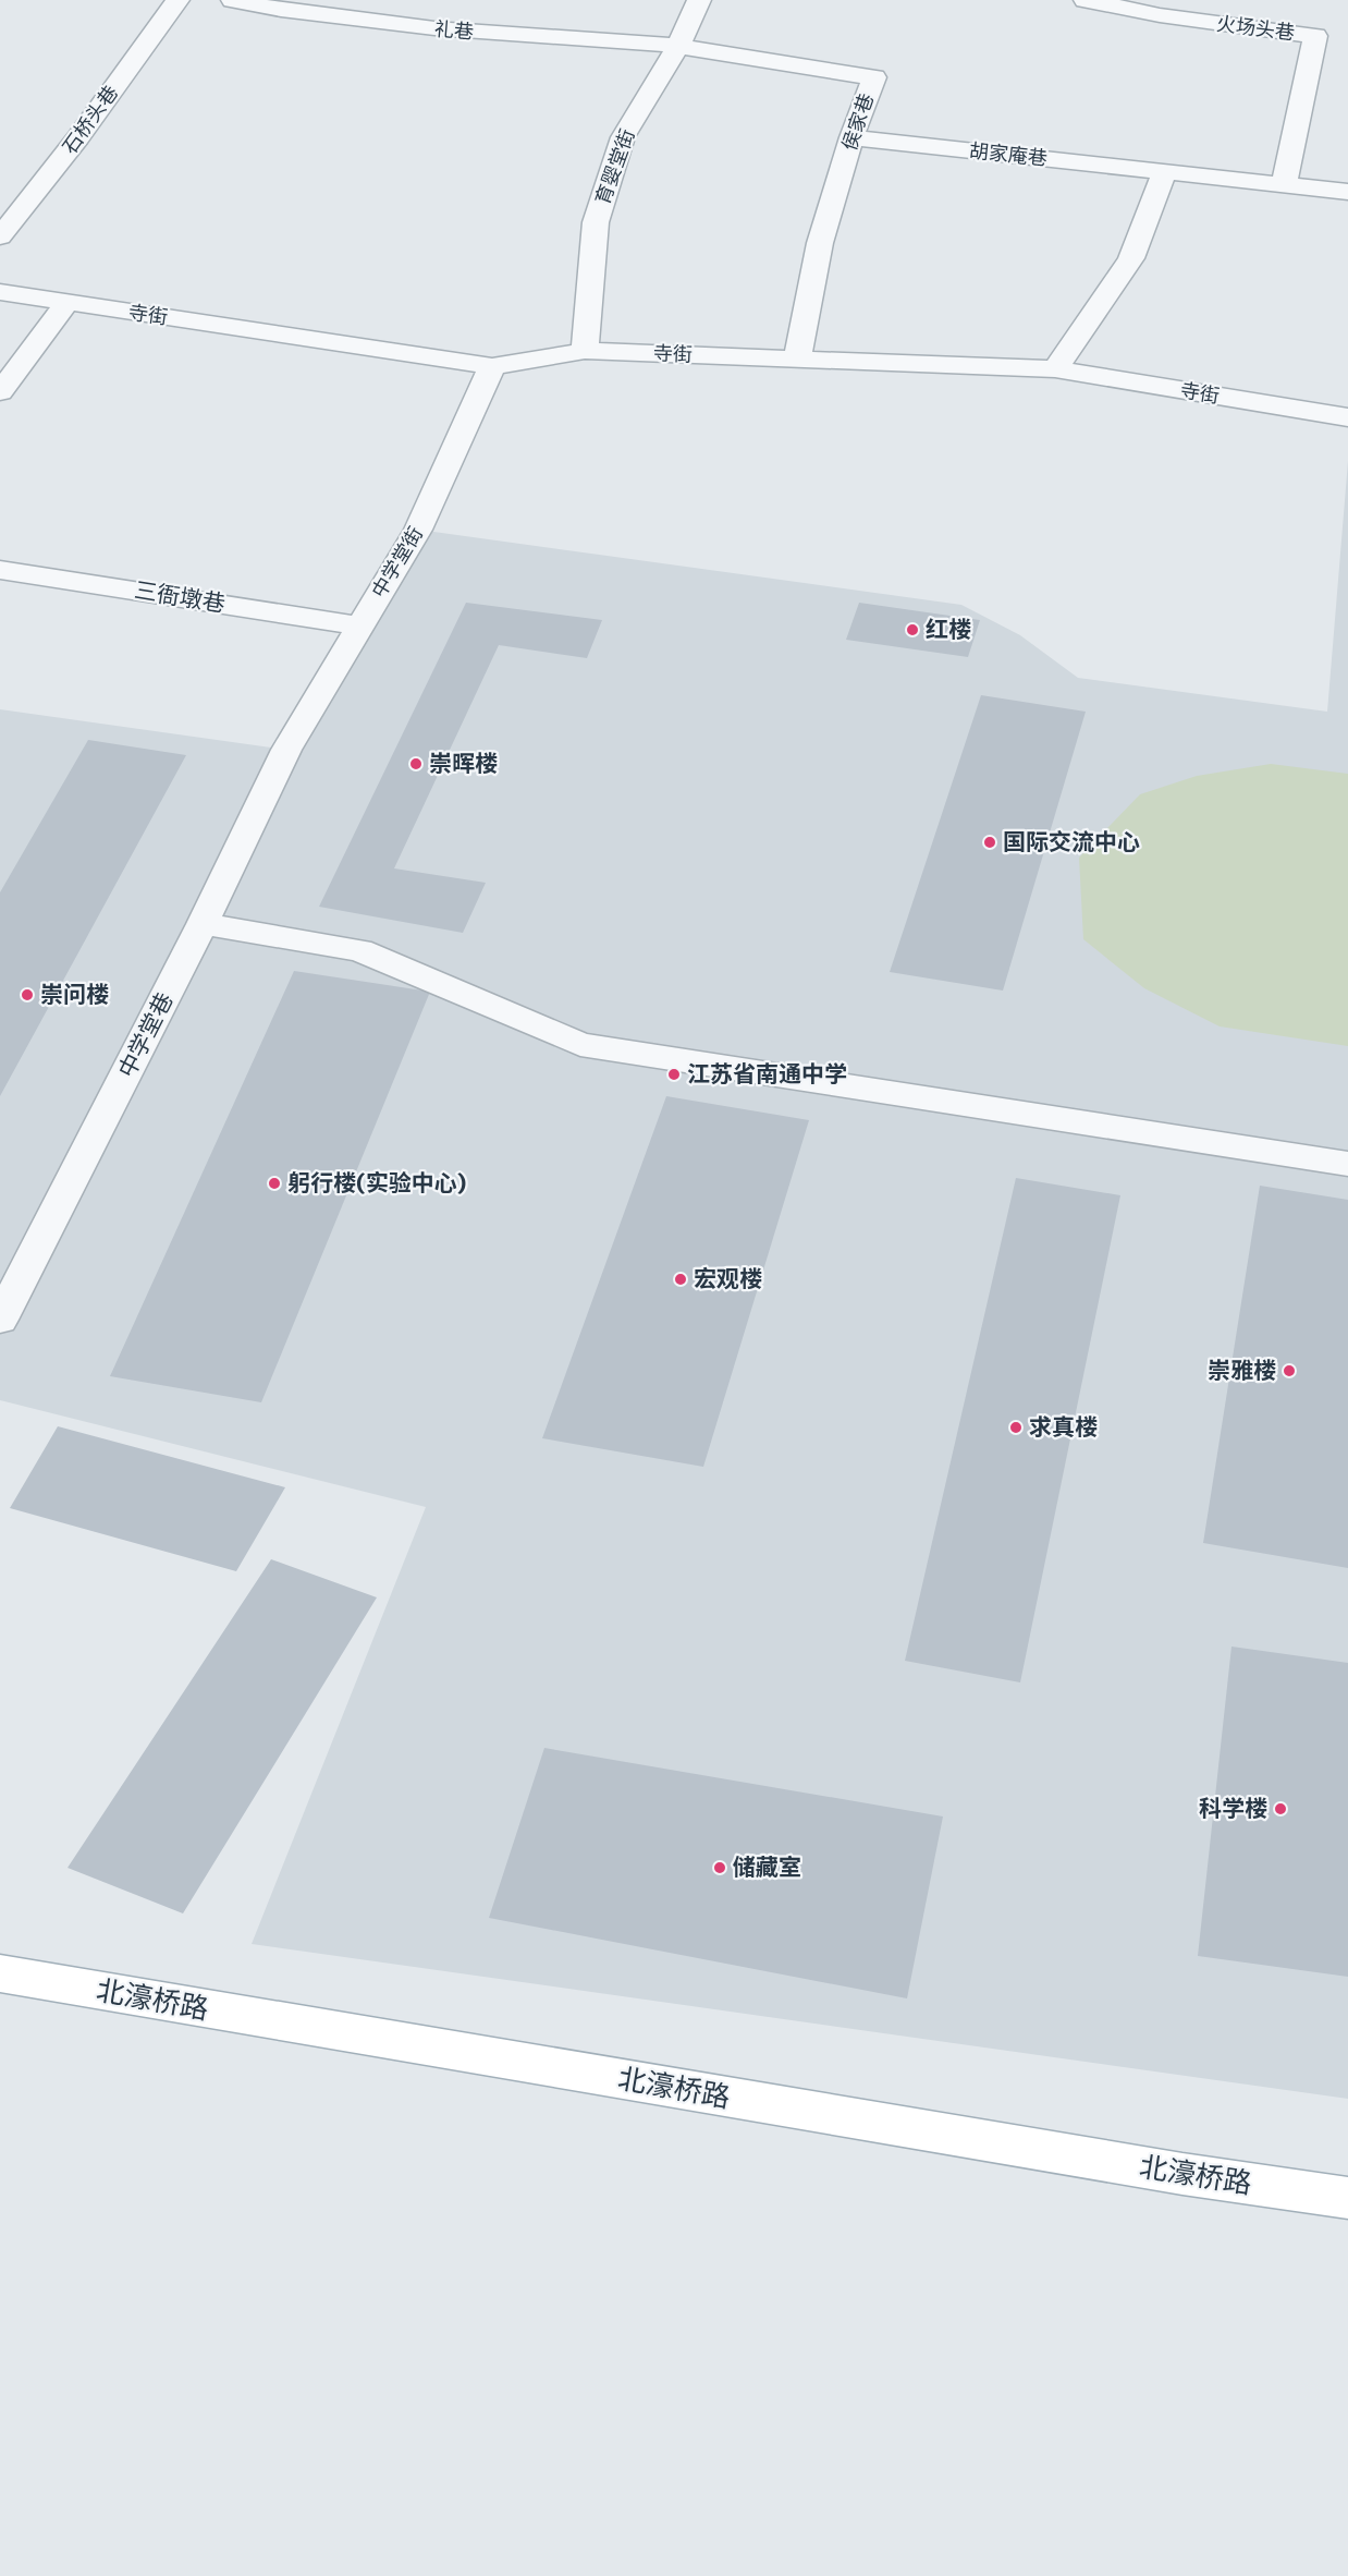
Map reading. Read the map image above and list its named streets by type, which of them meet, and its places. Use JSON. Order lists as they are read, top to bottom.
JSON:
{
  "streets": {
    "main road": ["北濠桥路"],
    "street": [
      "火场头巷",
      "礼巷",
      "石桥头巷",
      "侯家巷",
      "胡家庵巷",
      "育婴堂街",
      "寺街",
      "中学堂街",
      "三衙墩巷",
      "中学堂巷"
    ]
  },
  "crossings": [
    ["火场头巷", "胡家庵巷"],
    ["礼巷", "侯家巷"],
    ["礼巷", "育婴堂街"],
    ["侯家巷", "胡家庵巷"],
    ["侯家巷", "育婴堂街"],
    ["侯家巷", "寺街"],
    ["育婴堂街", "寺街"],
    ["寺街", "中学堂街"],
    ["中学堂街", "三衙墩巷"],
    ["中学堂街", "中学堂巷"]
  ],
  "places": [
    "红楼",
    "崇晖楼",
    "国际交流中心",
    "崇问楼",
    "江苏省南通中学",
    "躬行楼(实验中心)",
    "宏观楼",
    "崇雅楼",
    "求真楼",
    "科学楼",
    "储藏室"
  ]
}
